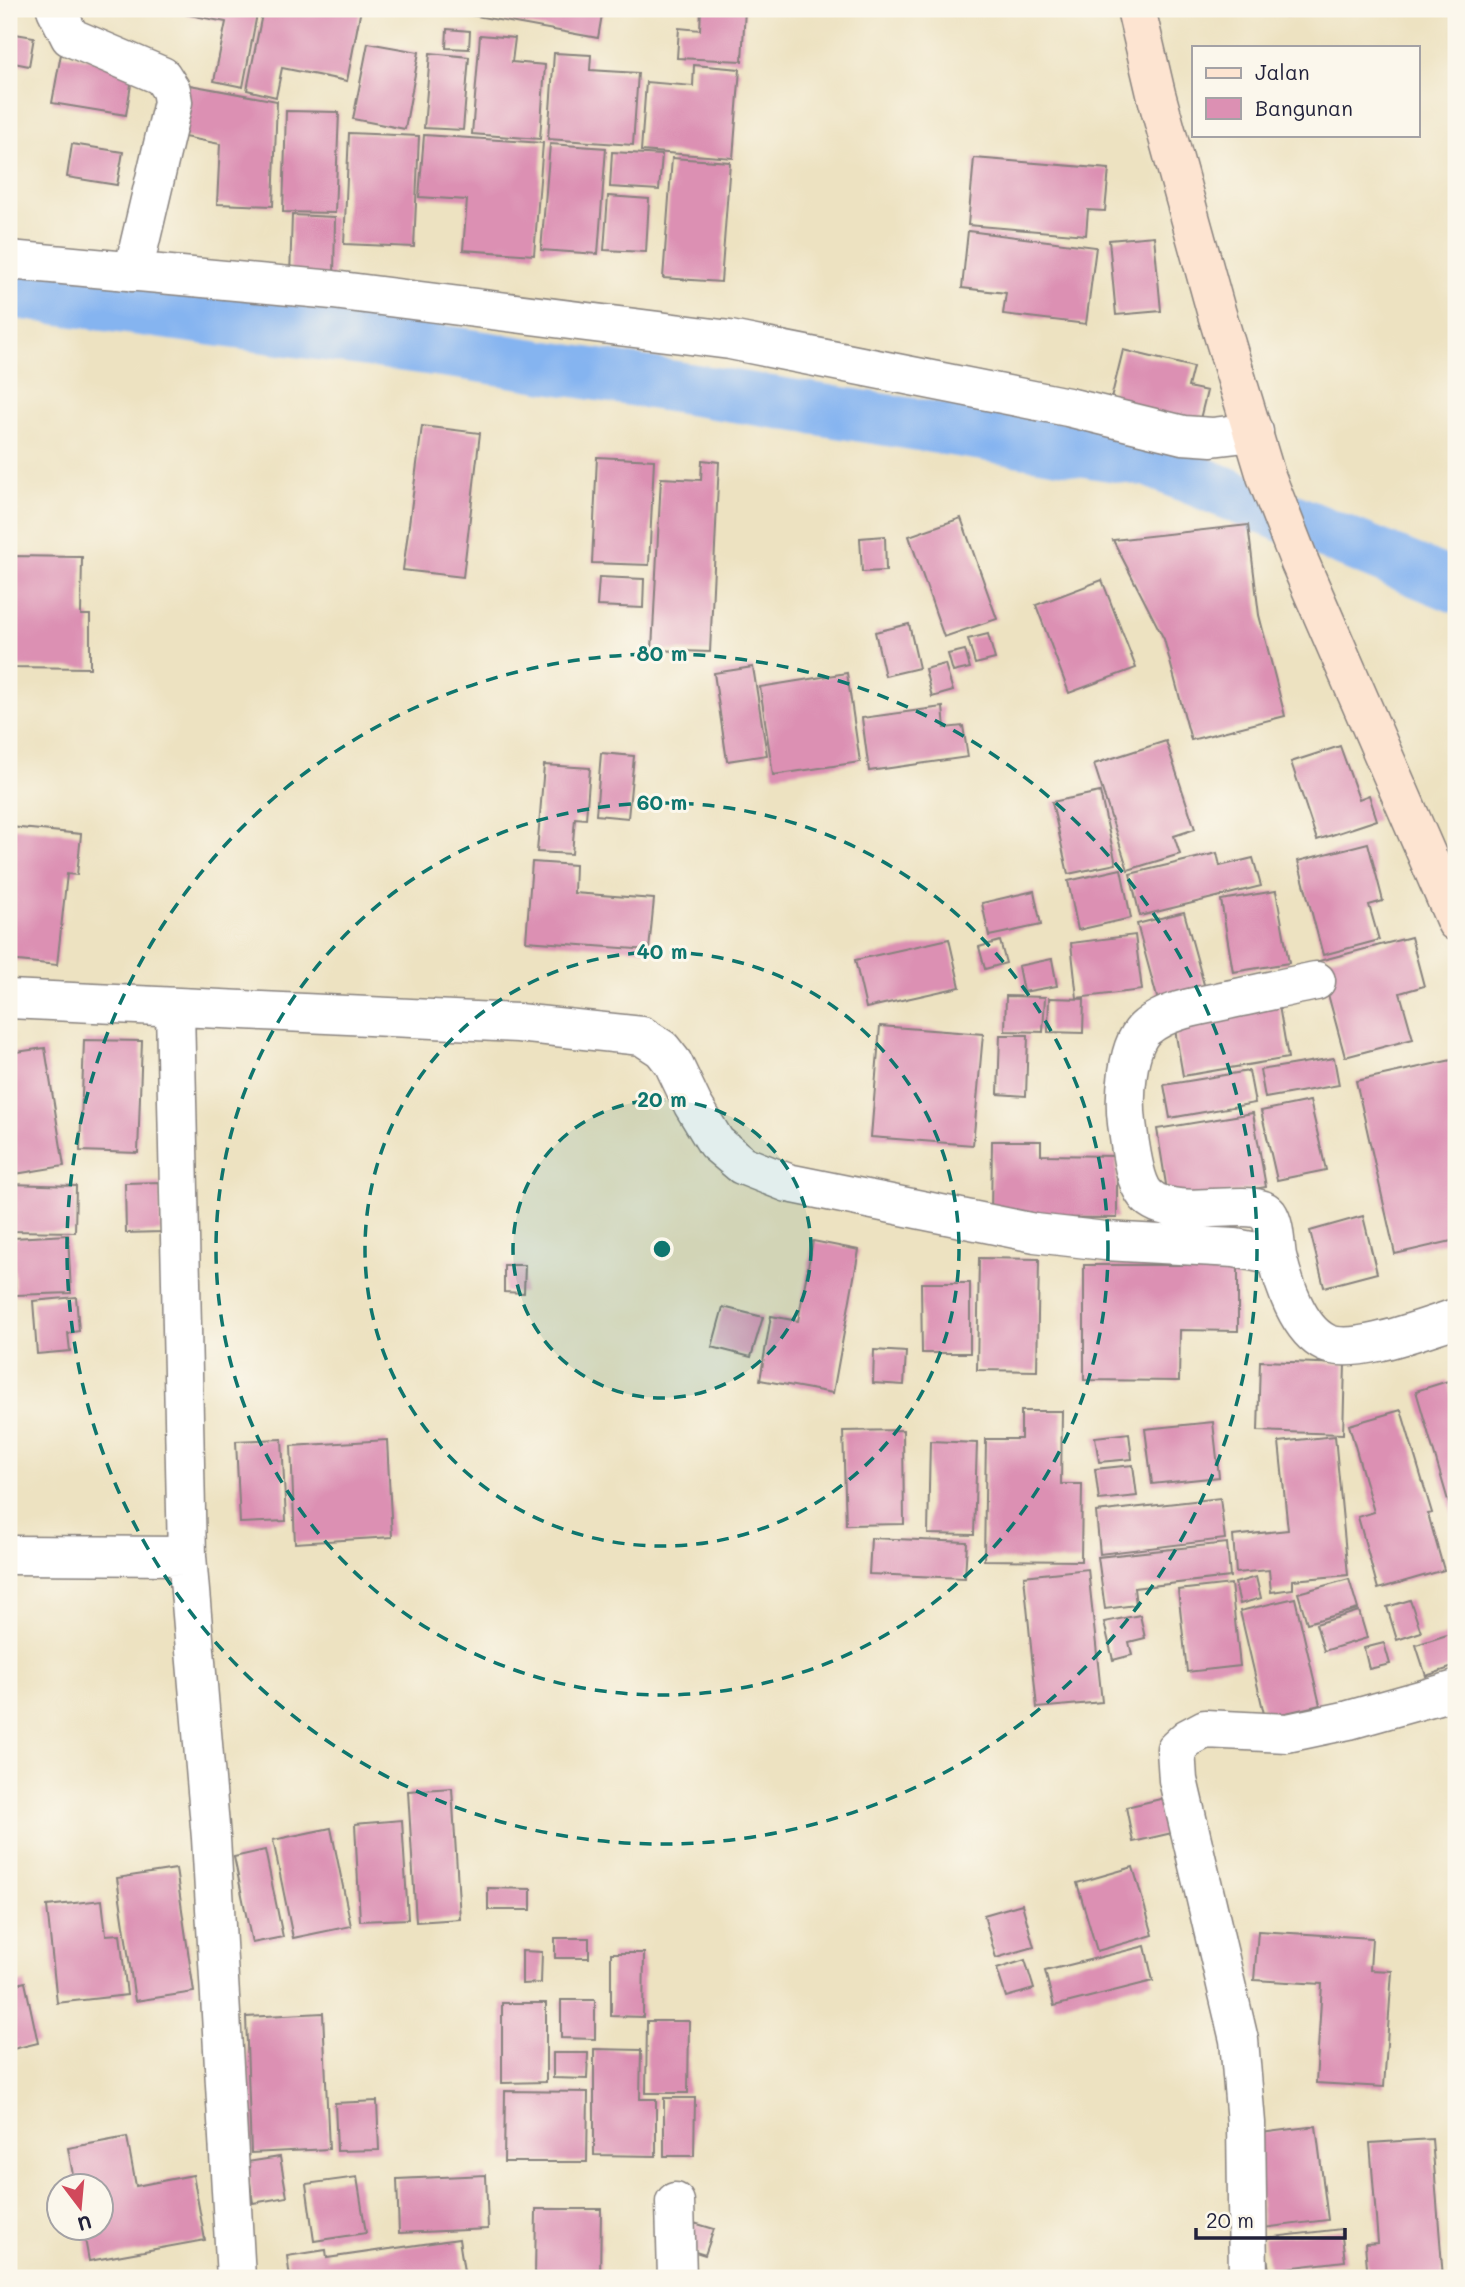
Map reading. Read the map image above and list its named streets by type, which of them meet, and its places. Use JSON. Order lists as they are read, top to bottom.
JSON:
{
  "legend": ["Jalan", "Bangunan"],
  "scale_bar": "20 m",
  "north": "bottom",
  "rings": [
    "80 m",
    "60 m",
    "40 m",
    "20 m"
  ]
}
